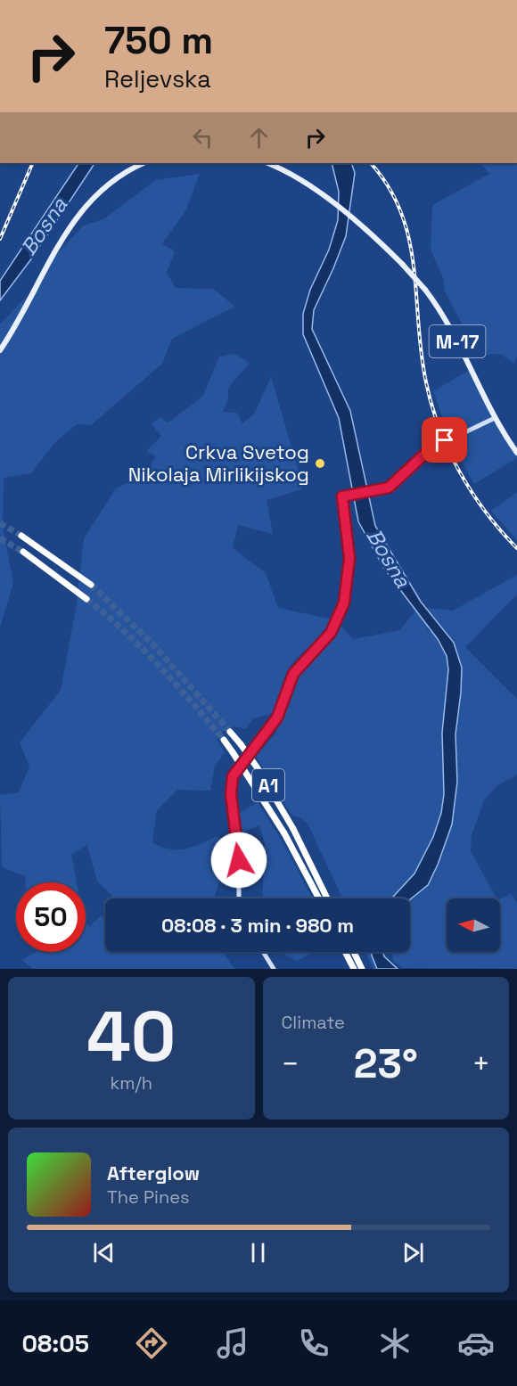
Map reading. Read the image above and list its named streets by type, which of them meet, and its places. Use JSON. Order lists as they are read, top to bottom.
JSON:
{
  "streets": {
    "highway": ["A1"],
    "main road": ["M-17"]
  },
  "water": ["Bosna"],
  "places": ["Crkva Svetog Nikolaja Mirlikijskog"],
  "north": "left",
  "page": {
    "turn": ["750 m", "Reljevska"],
    "limit": "50",
    "trip": "08:08 · 3 min · 980 m",
    "tile": [
      ["40", "km/h"],
      "Climate"
    ],
    "heat": ["−", "23°", "+"],
    "song": ["Afterglow", "The Pines"],
    "tabs": "08:05"
  }
}
